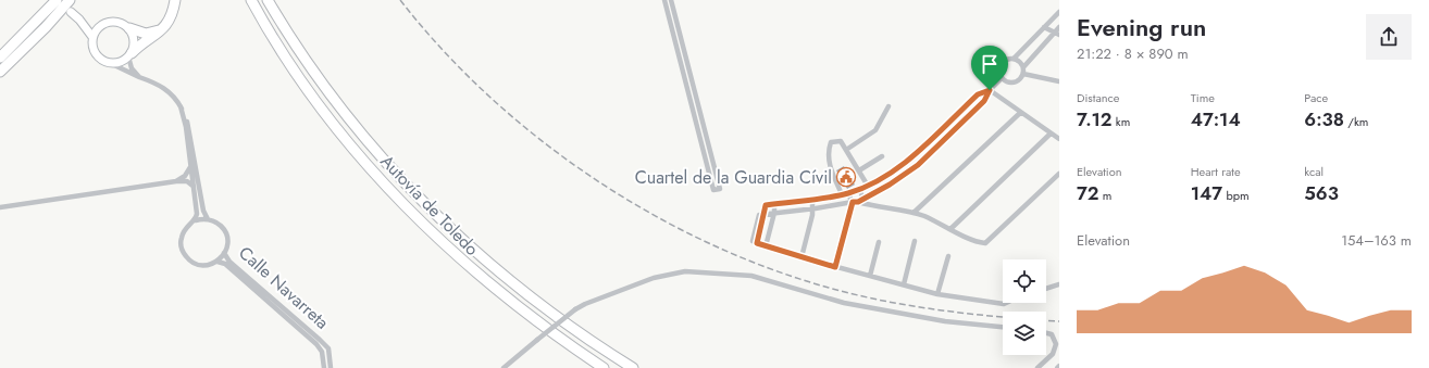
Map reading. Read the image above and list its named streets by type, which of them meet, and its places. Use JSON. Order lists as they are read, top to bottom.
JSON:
{
  "streets": {
    "highway": ["Autovía de Toledo"],
    "street": ["Calle Navarreta"]
  },
  "places": {
    "public building": ["Cuartel de la Guardia Cívil"]
  },
  "page": {
    "heading": ["Evening run", "21:22 · 8 × 890 m"],
    "stats": [
      ["Distance", "7.12 km"],
      ["Time", "47:14"],
      ["Pace", "6:38 /km"],
      ["Elevation", "72 m"],
      ["Heart rate", "147 bpm"],
      ["kcal", "563"]
    ],
    "chart": ["Elevation", "154–163 m"]
  }
}
